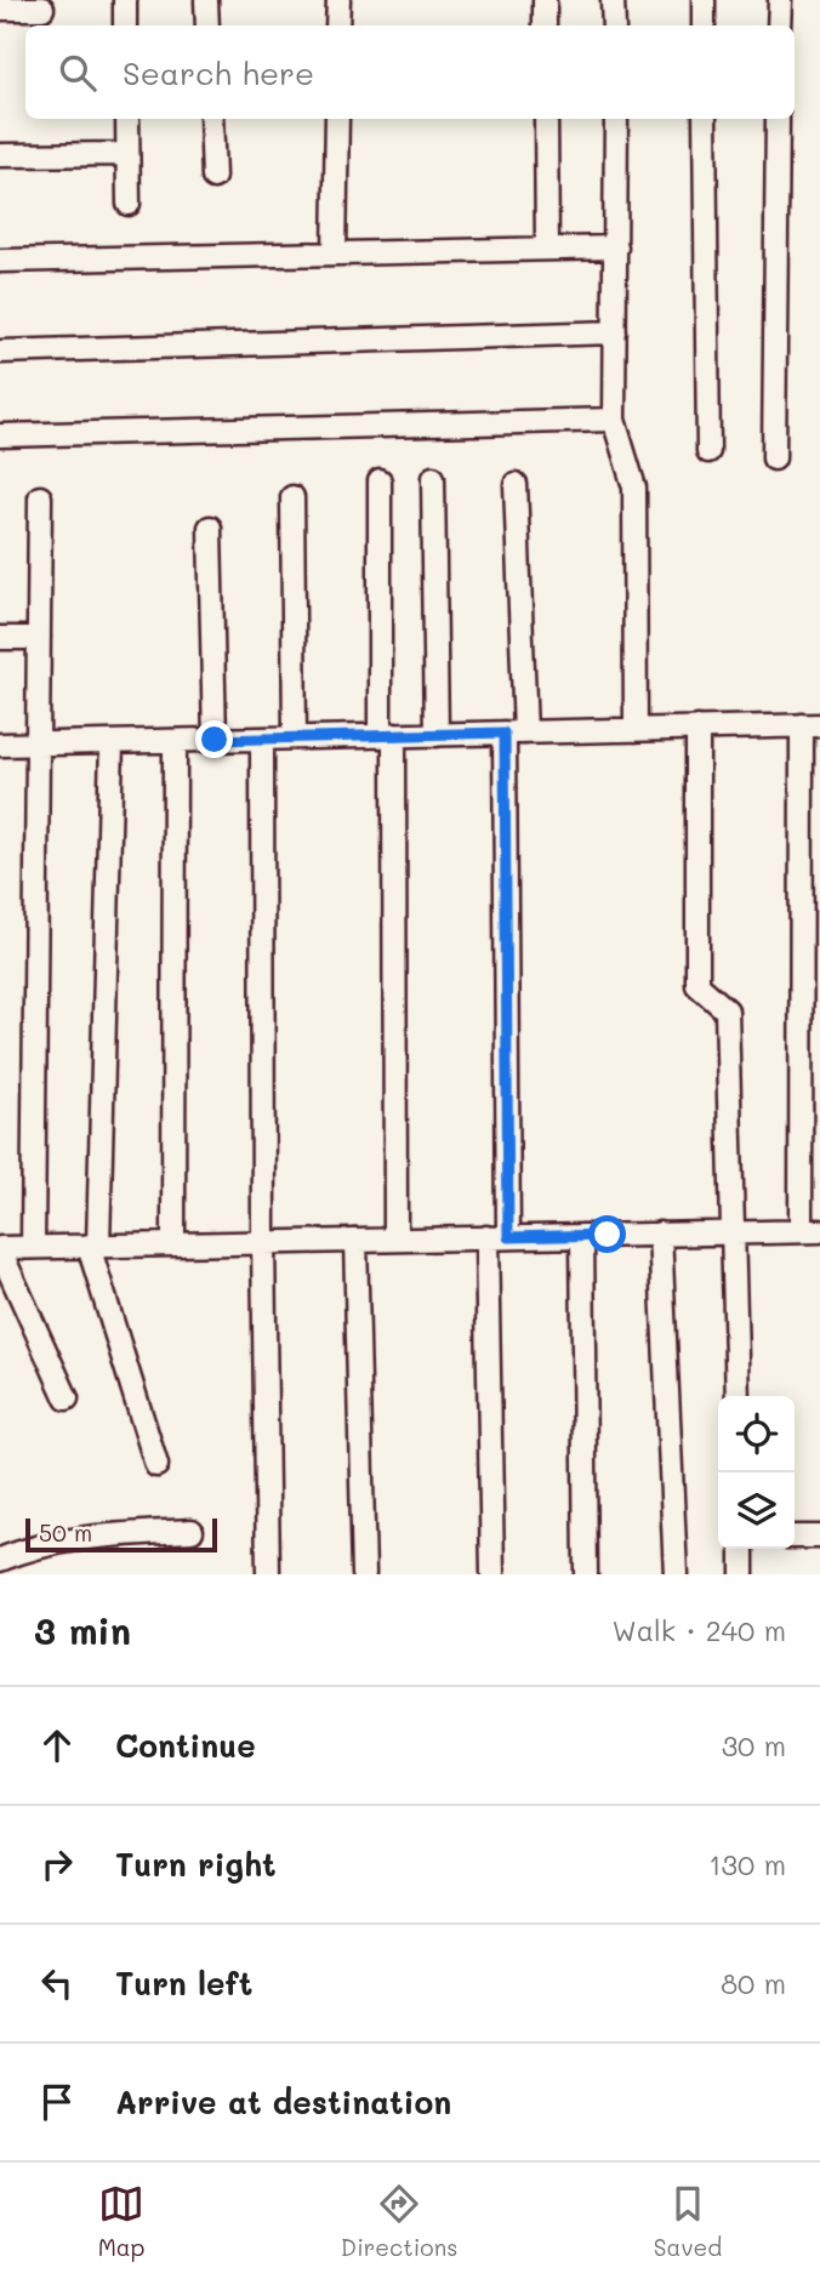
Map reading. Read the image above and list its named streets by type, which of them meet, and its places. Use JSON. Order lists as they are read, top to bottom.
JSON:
{
  "scale_bar": "50 m",
  "page": {
    "search": "Search here",
    "scale": "50 m",
    "heading": ["3 min", "Walk · 240 m"],
    "list": [
      ["Continue", "30 m"],
      ["Turn right", "130 m"],
      ["Turn left", "80 m"],
      "Arrive at destination"
    ],
    "nav": ["Map", "Directions", "Saved"]
  }
}
